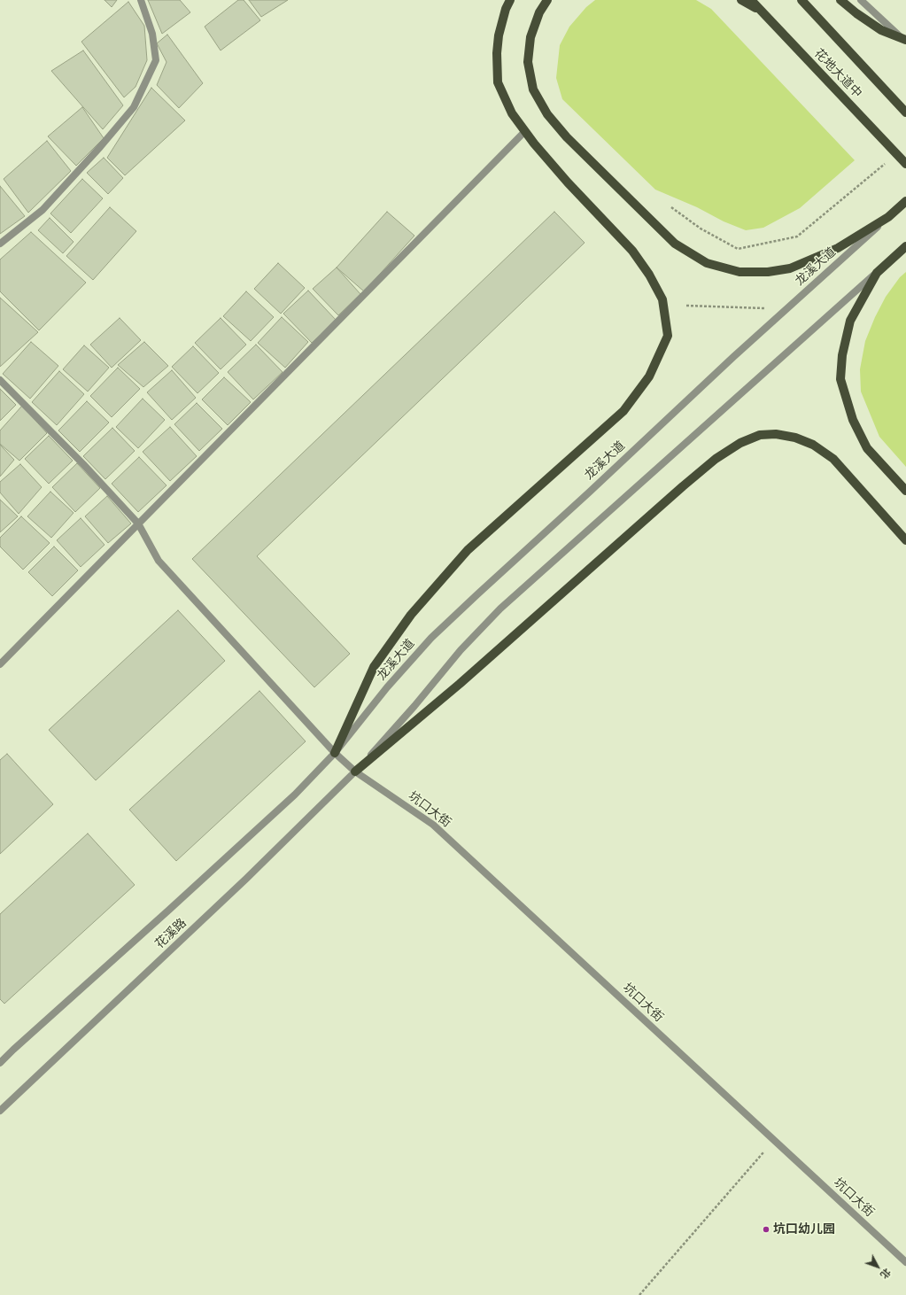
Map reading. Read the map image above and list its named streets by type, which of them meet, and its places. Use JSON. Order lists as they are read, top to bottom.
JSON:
{
  "streets": {
    "main road": ["花地大道中", "龙溪大道"],
    "street": ["坑口大街", "花溪路"]
  },
  "crossings": [
    ["龙溪大道", "坑口大街"],
    ["龙溪大道", "花溪路"],
    ["坑口大街", "花溪路"]
  ],
  "places": ["坑口幼儿园"],
  "north": "bottom right"
}
